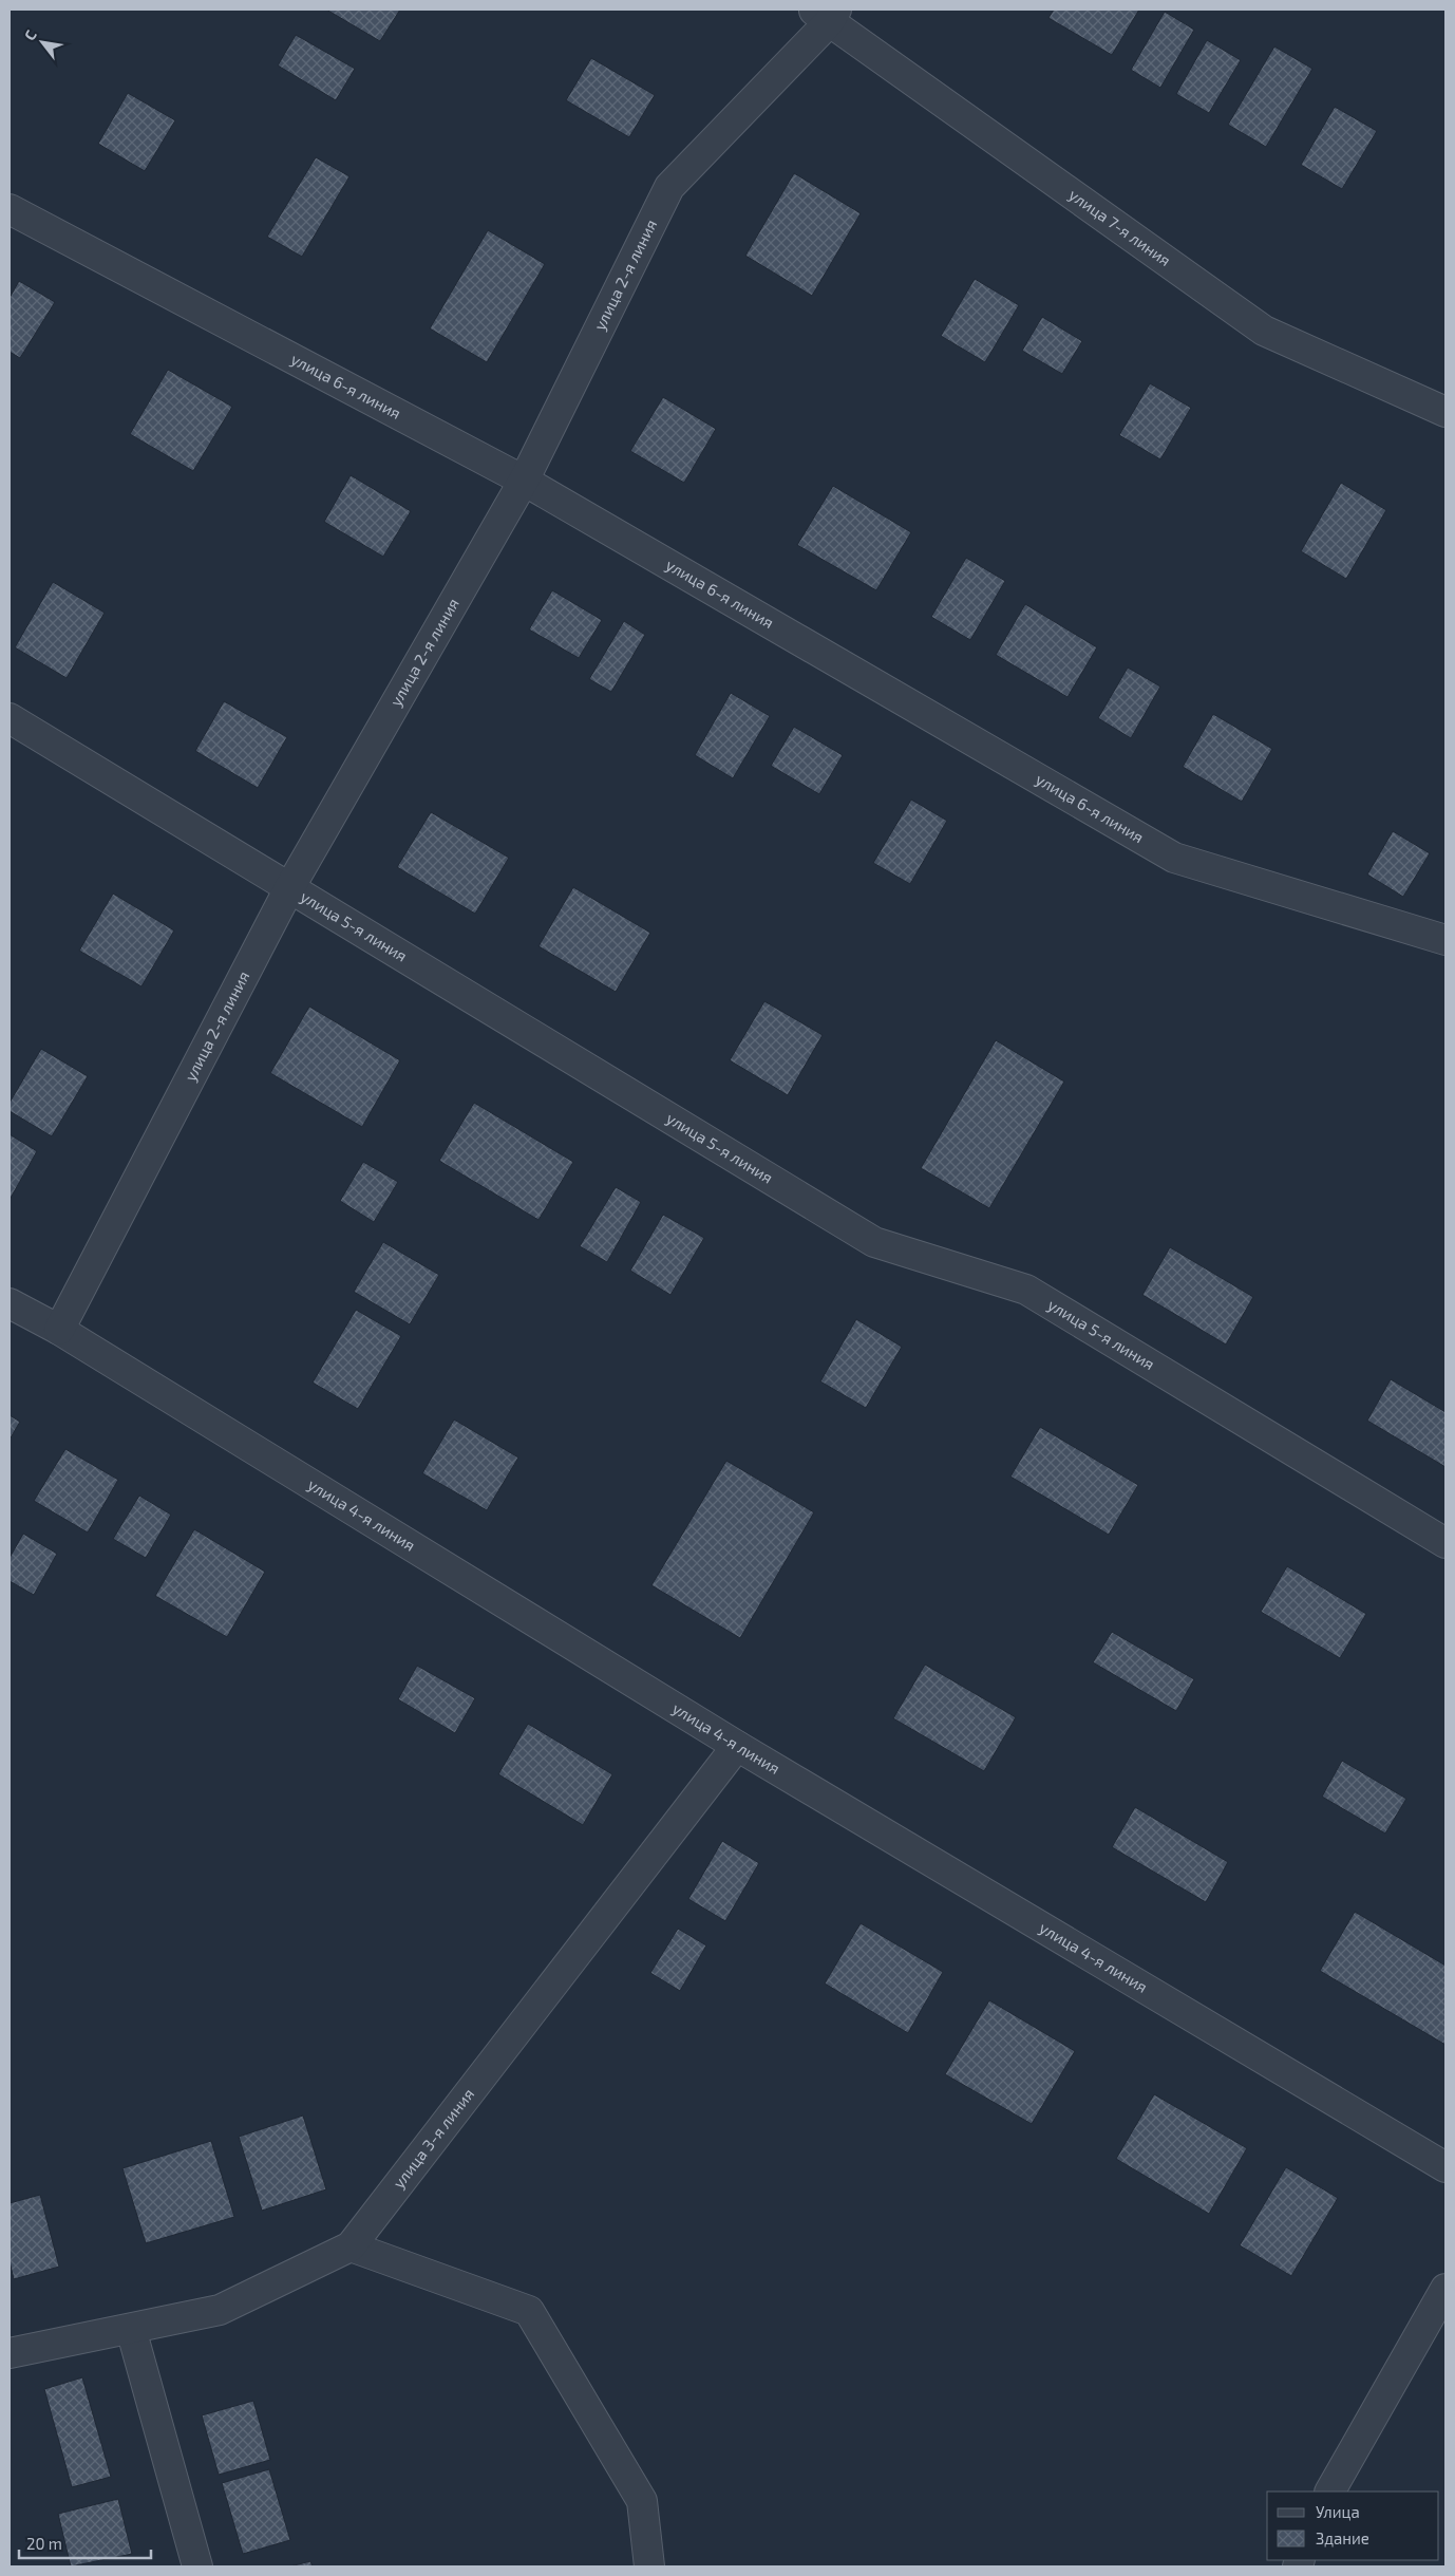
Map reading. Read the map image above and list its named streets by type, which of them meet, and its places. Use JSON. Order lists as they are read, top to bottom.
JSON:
{
  "streets": {
    "street": [
      "улица 7-я линия",
      "улица 2-я линия",
      "улица 6-я линия",
      "улица 5-я линия",
      "улица 4-я линия",
      "улица 3-я линия"
    ]
  },
  "crossings": [
    ["улица 7-я линия", "улица 2-я линия"],
    ["улица 2-я линия", "улица 6-я линия"],
    ["улица 2-я линия", "улица 5-я линия"],
    ["улица 2-я линия", "улица 4-я линия"],
    ["улица 4-я линия", "улица 3-я линия"]
  ],
  "legend": ["Улица", "Здание"],
  "scale_bar": "20 m",
  "north": "top left"
}
